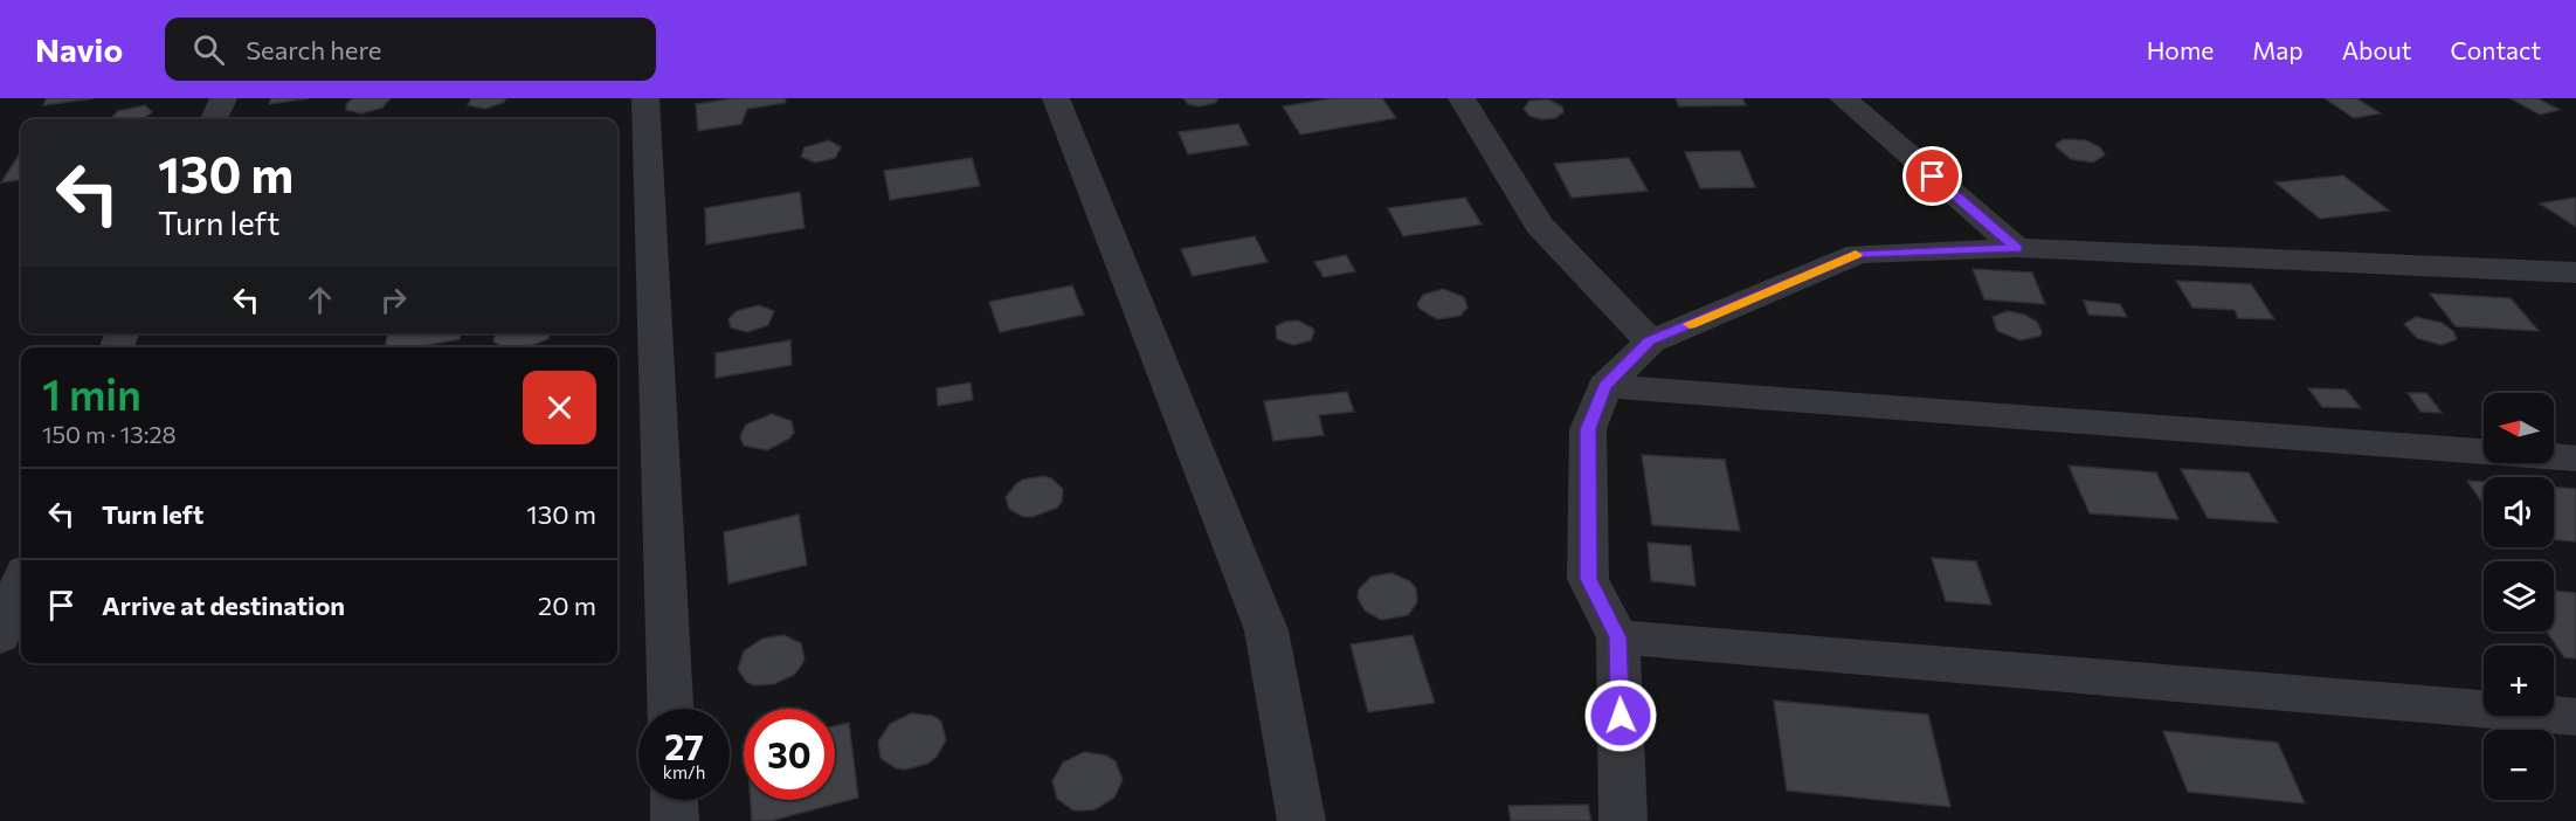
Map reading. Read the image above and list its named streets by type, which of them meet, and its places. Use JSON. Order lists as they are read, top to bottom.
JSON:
{
  "north": "left",
  "page": {
    "header": "Navio",
    "search": "Search here",
    "nav": [
      "Home",
      "Map",
      "About",
      "Contact"
    ],
    "turn": ["130 m", "Turn left"],
    "heading": ["1 min", "150 m · 13:28"],
    "map_buttons": ["+", "−"],
    "list": [
      {
        "name": "Turn left",
        "value": "130 m"
      },
      {
        "name": "Arrive at destination",
        "value": "20 m"
      }
    ],
    "speed": "27 km/h",
    "limit": "30"
  }
}
